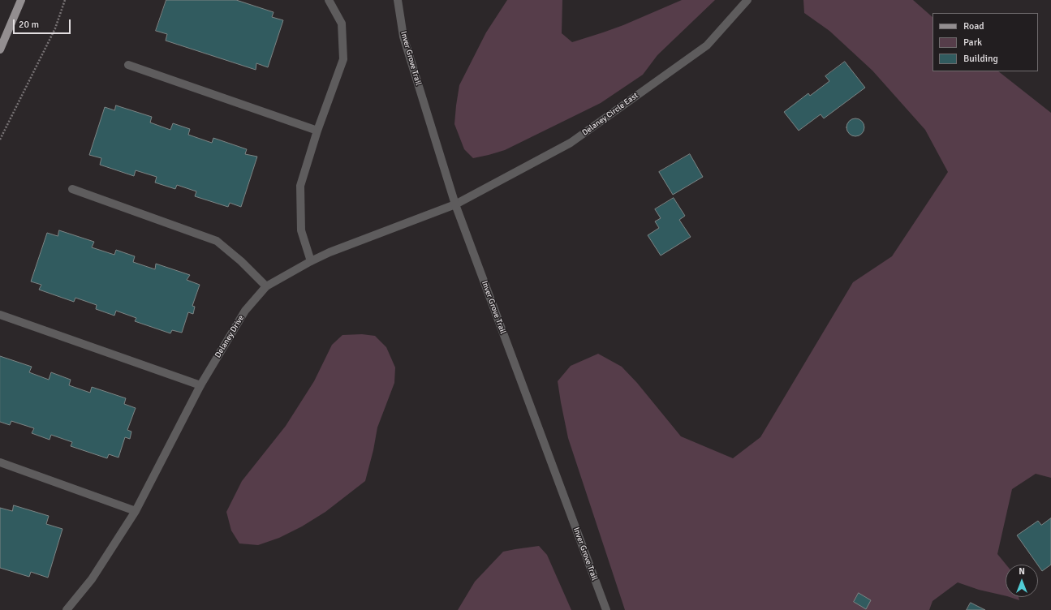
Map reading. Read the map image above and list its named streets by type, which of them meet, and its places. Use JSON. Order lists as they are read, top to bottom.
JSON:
{
  "streets": {
    "street": ["Inver Grove Trail", "Delaney Circle East", "Delaney Drive"]
  },
  "crossings": [
    ["Inver Grove Trail", "Delaney Circle East"],
    ["Inver Grove Trail", "Delaney Drive"],
    ["Delaney Circle East", "Delaney Drive"]
  ],
  "legend": ["Road", "Park", "Building"],
  "scale_bar": "20 m",
  "north": "top"
}
